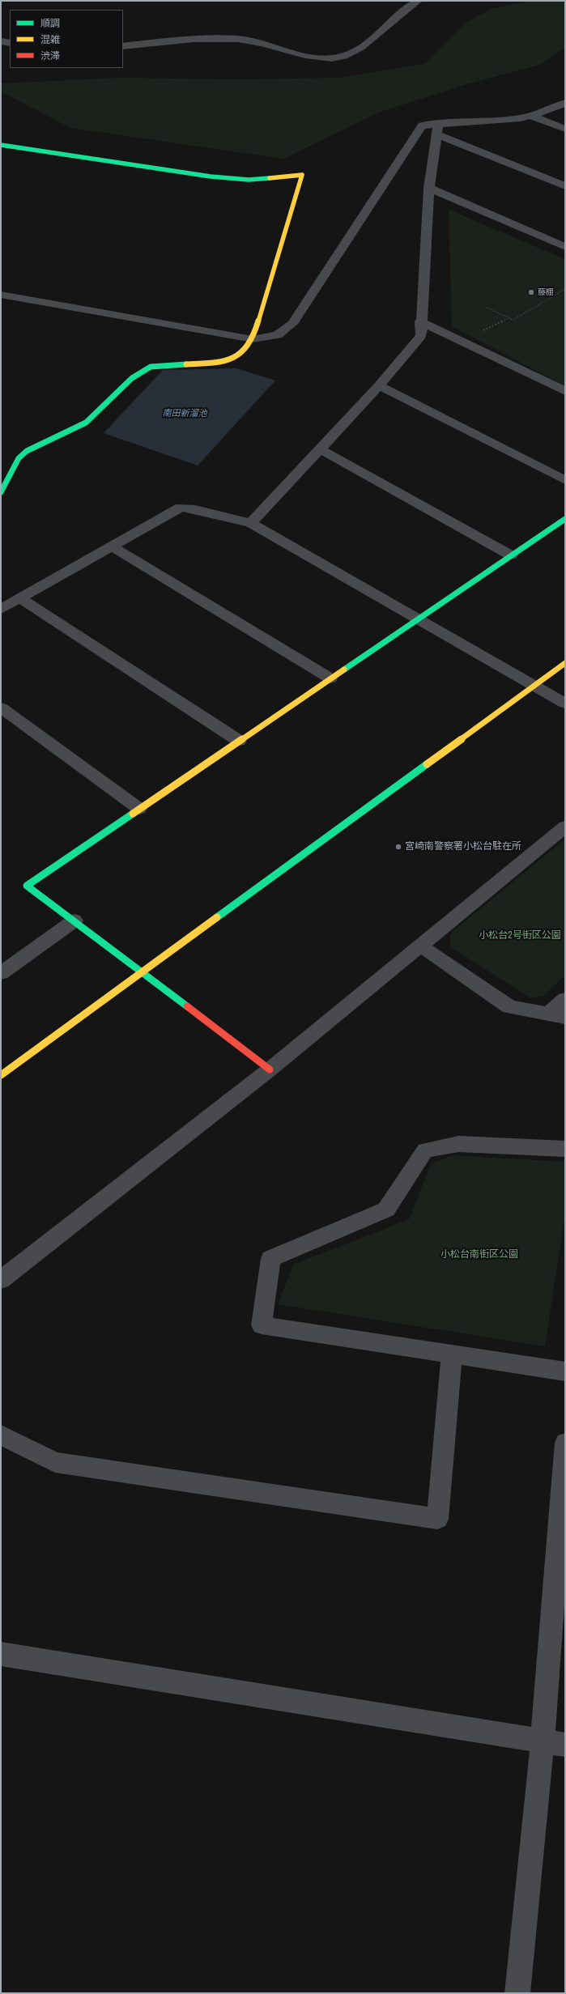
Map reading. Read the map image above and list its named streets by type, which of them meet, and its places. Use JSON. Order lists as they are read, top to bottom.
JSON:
{
  "water": ["南田新溜池"],
  "parks": ["小松台2号街区公園", "小松台南街区公園"],
  "places": ["藤棚", "宮崎南警察署小松台駐在所"],
  "legend": ["順調", "混雑", "渋滞"]
}
